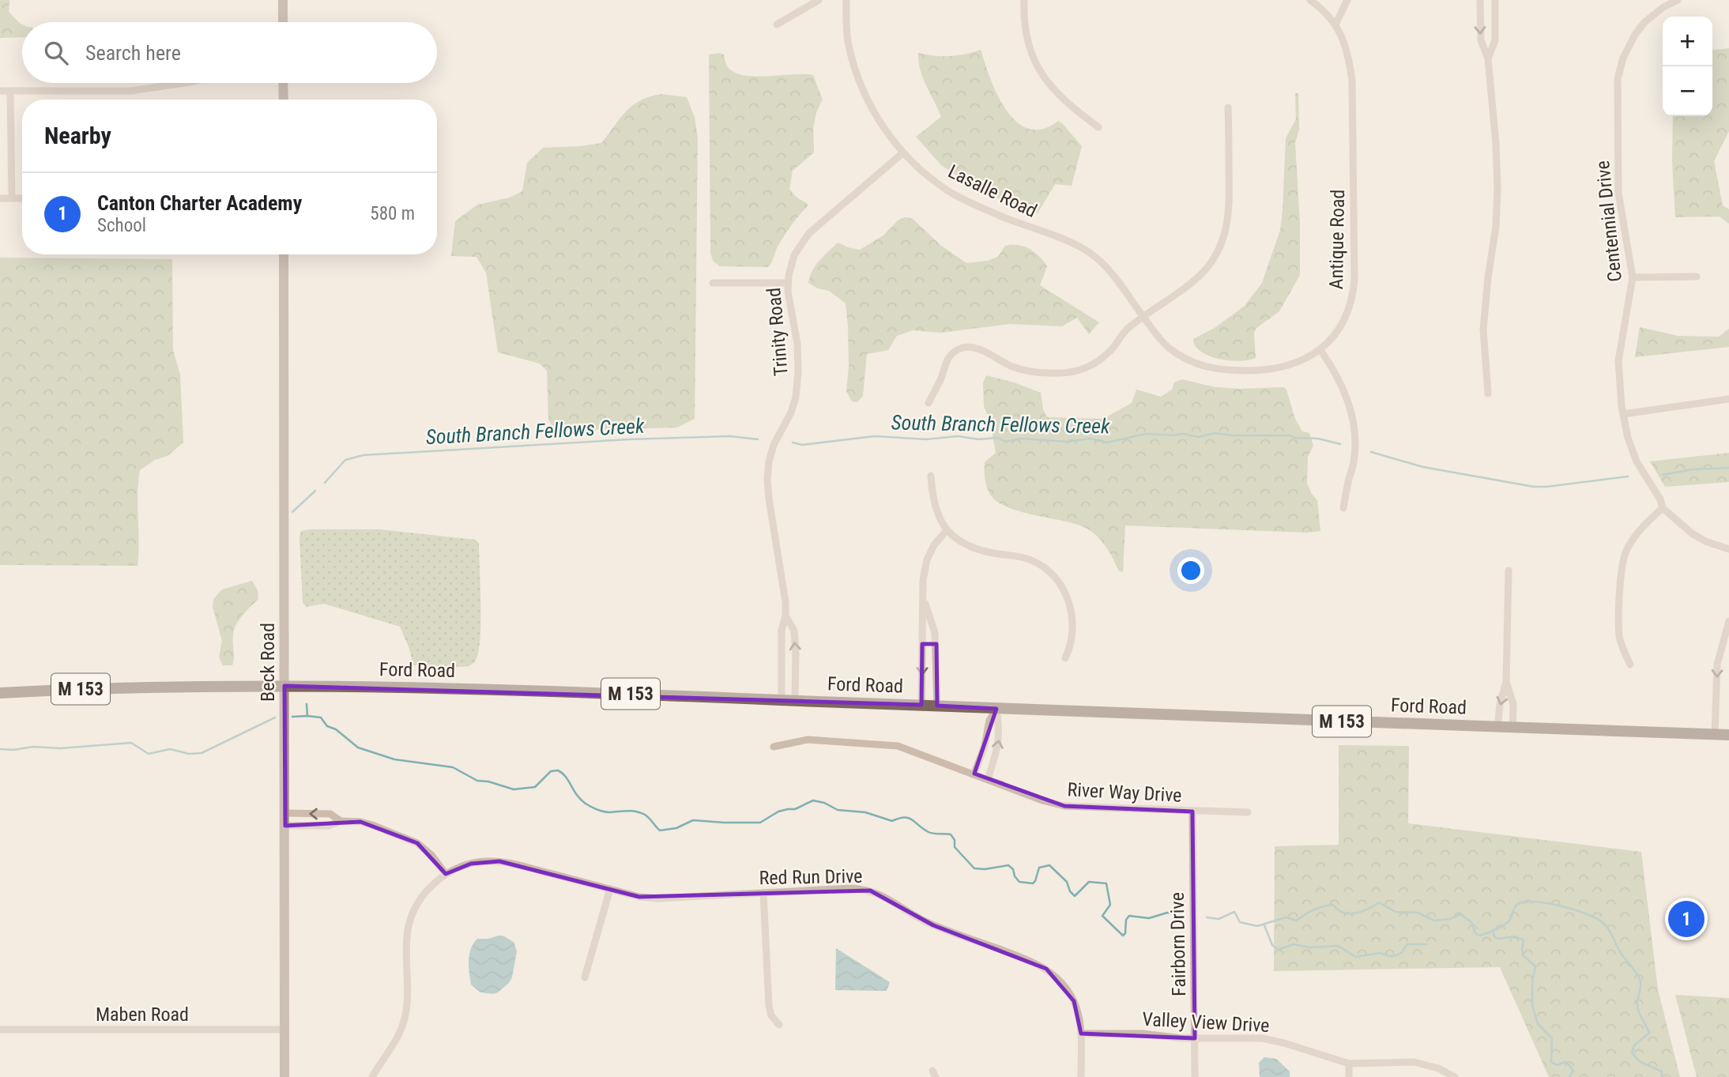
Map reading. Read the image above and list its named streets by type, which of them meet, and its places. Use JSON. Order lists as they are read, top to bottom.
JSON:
{
  "streets": {
    "main road": ["Beck Road", "Ford Road", "M 153"],
    "street": [
      "Lasalle Road",
      "Centennial Drive",
      "Antique Road",
      "Trinity Road",
      "River Way Drive",
      "Red Run Drive",
      "Fairborn Drive",
      "Maben Road",
      "Valley View Drive"
    ]
  },
  "crossings": [
    ["Lasalle Road", "Antique Road"],
    ["Lasalle Road", "Trinity Road"],
    ["Trinity Road", "Ford Road"],
    ["Beck Road", "Ford Road"],
    ["Beck Road", "Maben Road"],
    ["River Way Drive", "Fairborn Drive"],
    ["Red Run Drive", "Valley View Drive"],
    ["Fairborn Drive", "Valley View Drive"]
  ],
  "water": ["South Branch Fellows Creek"],
  "page": {
    "map_buttons": ["+", "−"],
    "search": "Search here",
    "heading": "Nearby",
    "list": [
      {
        "mark": "1",
        "name": "Canton Charter Academy",
        "note": "School",
        "value": "580 m"
      }
    ],
    "pins": "1"
  }
}
